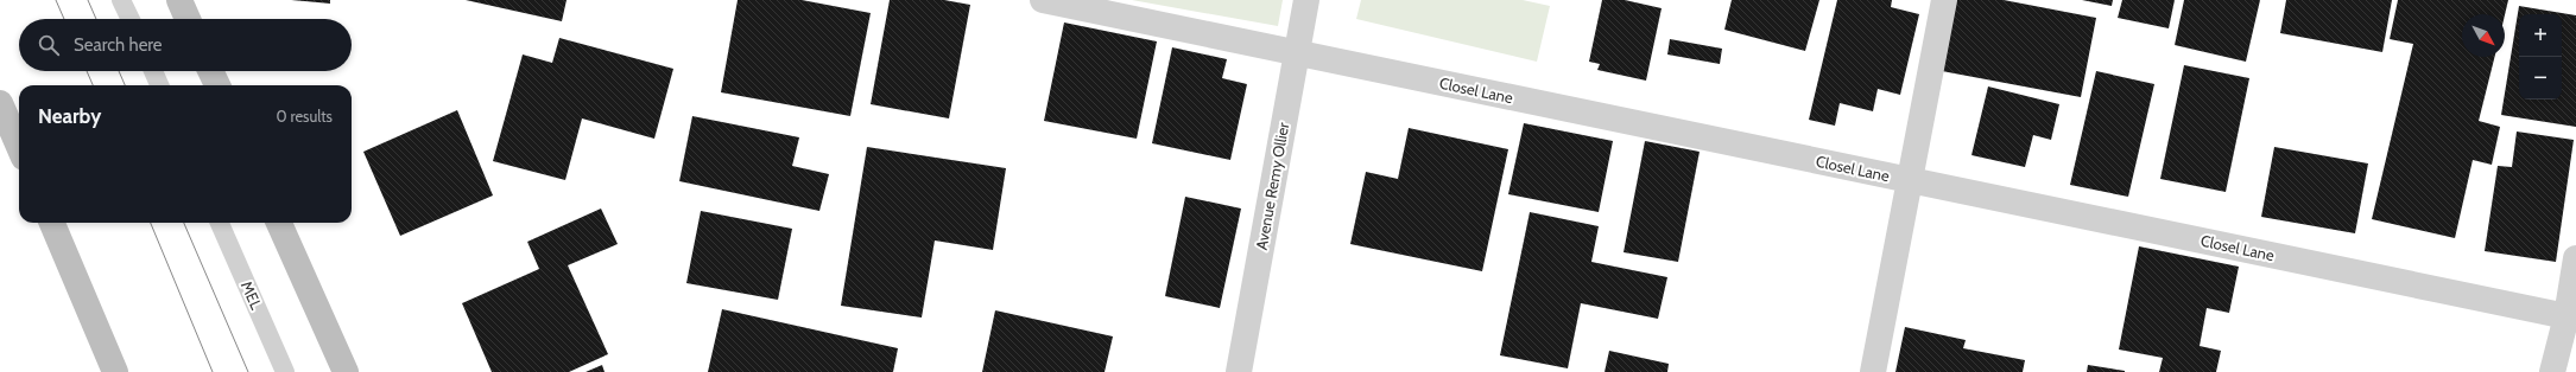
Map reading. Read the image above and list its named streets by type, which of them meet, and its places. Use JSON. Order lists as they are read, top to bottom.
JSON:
{
  "streets": {
    "street": ["Closel Lane", "Avenue Remy Ollier"],
    "lane": ["MEL"]
  },
  "crossings": [
    ["Closel Lane", "Avenue Remy Ollier"]
  ],
  "north": "bottom right",
  "page": {
    "map_buttons": ["+", "−"],
    "search": "Search here",
    "heading": ["Nearby", "0 results"]
  }
}
